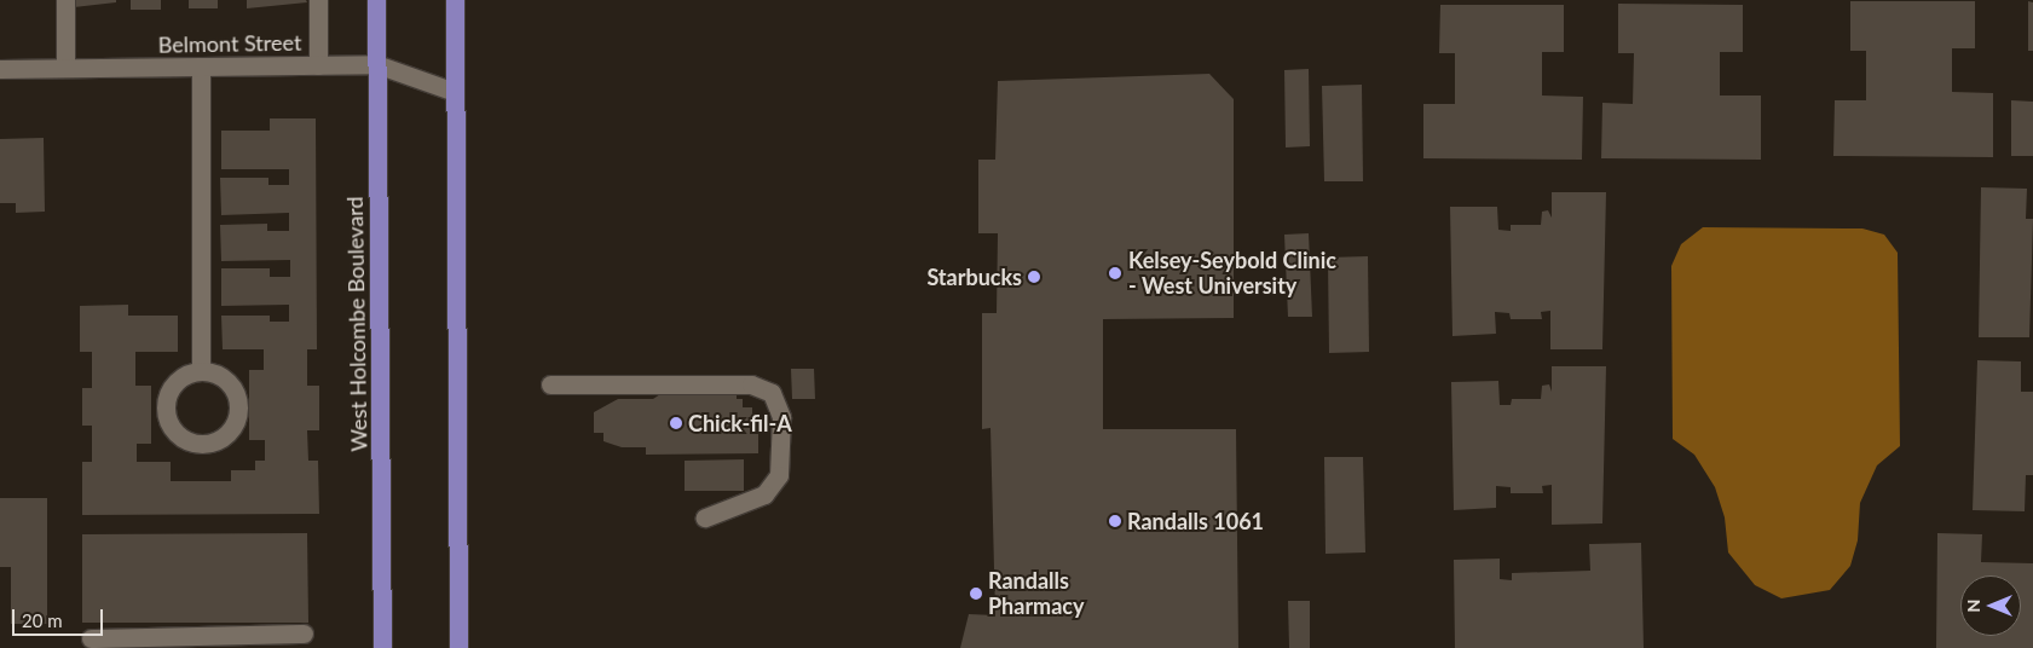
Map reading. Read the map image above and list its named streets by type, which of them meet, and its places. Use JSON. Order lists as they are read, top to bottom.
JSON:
{
  "streets": {
    "main road": ["West Holcombe Boulevard"],
    "street": ["Belmont Street"]
  },
  "crossings": [
    ["Belmont Street", "West Holcombe Boulevard"]
  ],
  "places": [
    "Kelsey-Seybold Clinic - West University",
    "Starbucks",
    "Chick-fil-A",
    "Randalls 1061",
    "Randalls Pharmacy"
  ],
  "scale_bar": "20 m",
  "north": "left"
}
